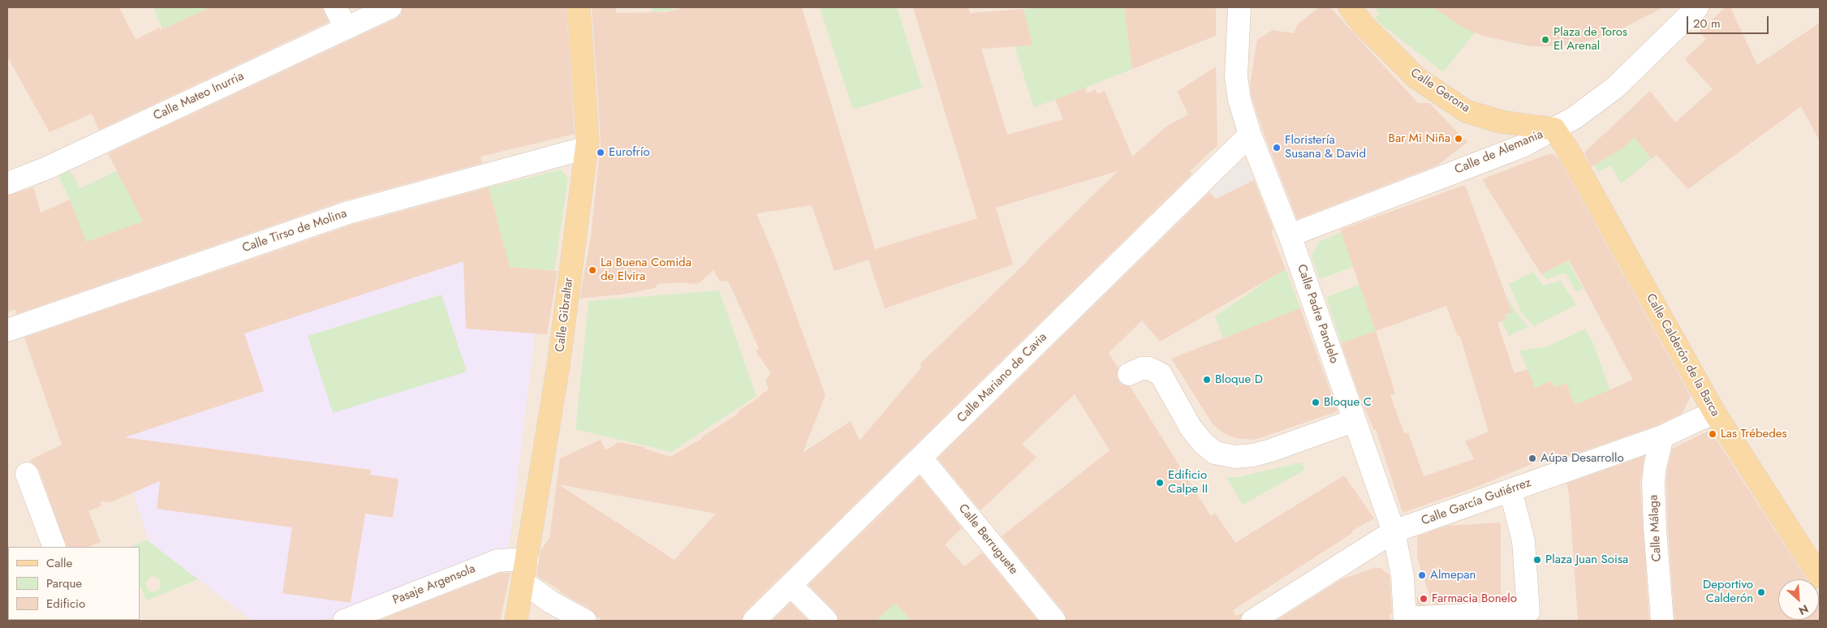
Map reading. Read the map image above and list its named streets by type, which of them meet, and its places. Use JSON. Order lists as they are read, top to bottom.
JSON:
{
  "streets": {
    "main road": ["Calle Gerona", "Calle Gibraltar", "Calle Calderón de la Barca"],
    "street": [
      "Calle Mateo Inurria",
      "Calle de Alemania",
      "Calle Tirso de Molina",
      "Calle Padre Pandelo",
      "Calle Mariano de Cavia",
      "Calle García Gutiérrez",
      "Calle Málaga",
      "Calle Berruguete",
      "Pasaje Argensola"
    ]
  },
  "crossings": [
    ["Calle Gerona", "Calle de Alemania"],
    ["Calle Gerona", "Calle Calderón de la Barca"],
    ["Calle de Alemania", "Calle Padre Pandelo"],
    ["Calle de Alemania", "Calle Calderón de la Barca"],
    ["Calle Tirso de Molina", "Calle Gibraltar"],
    ["Calle Padre Pandelo", "Calle Mariano de Cavia"],
    ["Calle Padre Pandelo", "Calle García Gutiérrez"],
    ["Calle Gibraltar", "Pasaje Argensola"],
    ["Calle Calderón de la Barca", "Calle García Gutiérrez"],
    ["Calle Mariano de Cavia", "Calle Berruguete"],
    ["Calle García Gutiérrez", "Calle Málaga"]
  ],
  "places": [
    "Plaza de Toros El Arenal",
    "Bar Mi Niña",
    "Floristería Susana & David",
    "Eurofrío",
    "La Buena Comida de Elvira",
    "Bloque D",
    "Bloque C",
    "Las Trébedes",
    "Aúpa Desarrollo",
    "Edificio Calpe II",
    "Plaza Juan Soisa",
    "Almepan",
    "Deportivo Calderón",
    "Farmacia Bonelo"
  ],
  "legend": ["Calle", "Parque", "Edificio"],
  "scale_bar": "20 m",
  "north": "bottom right"
}
